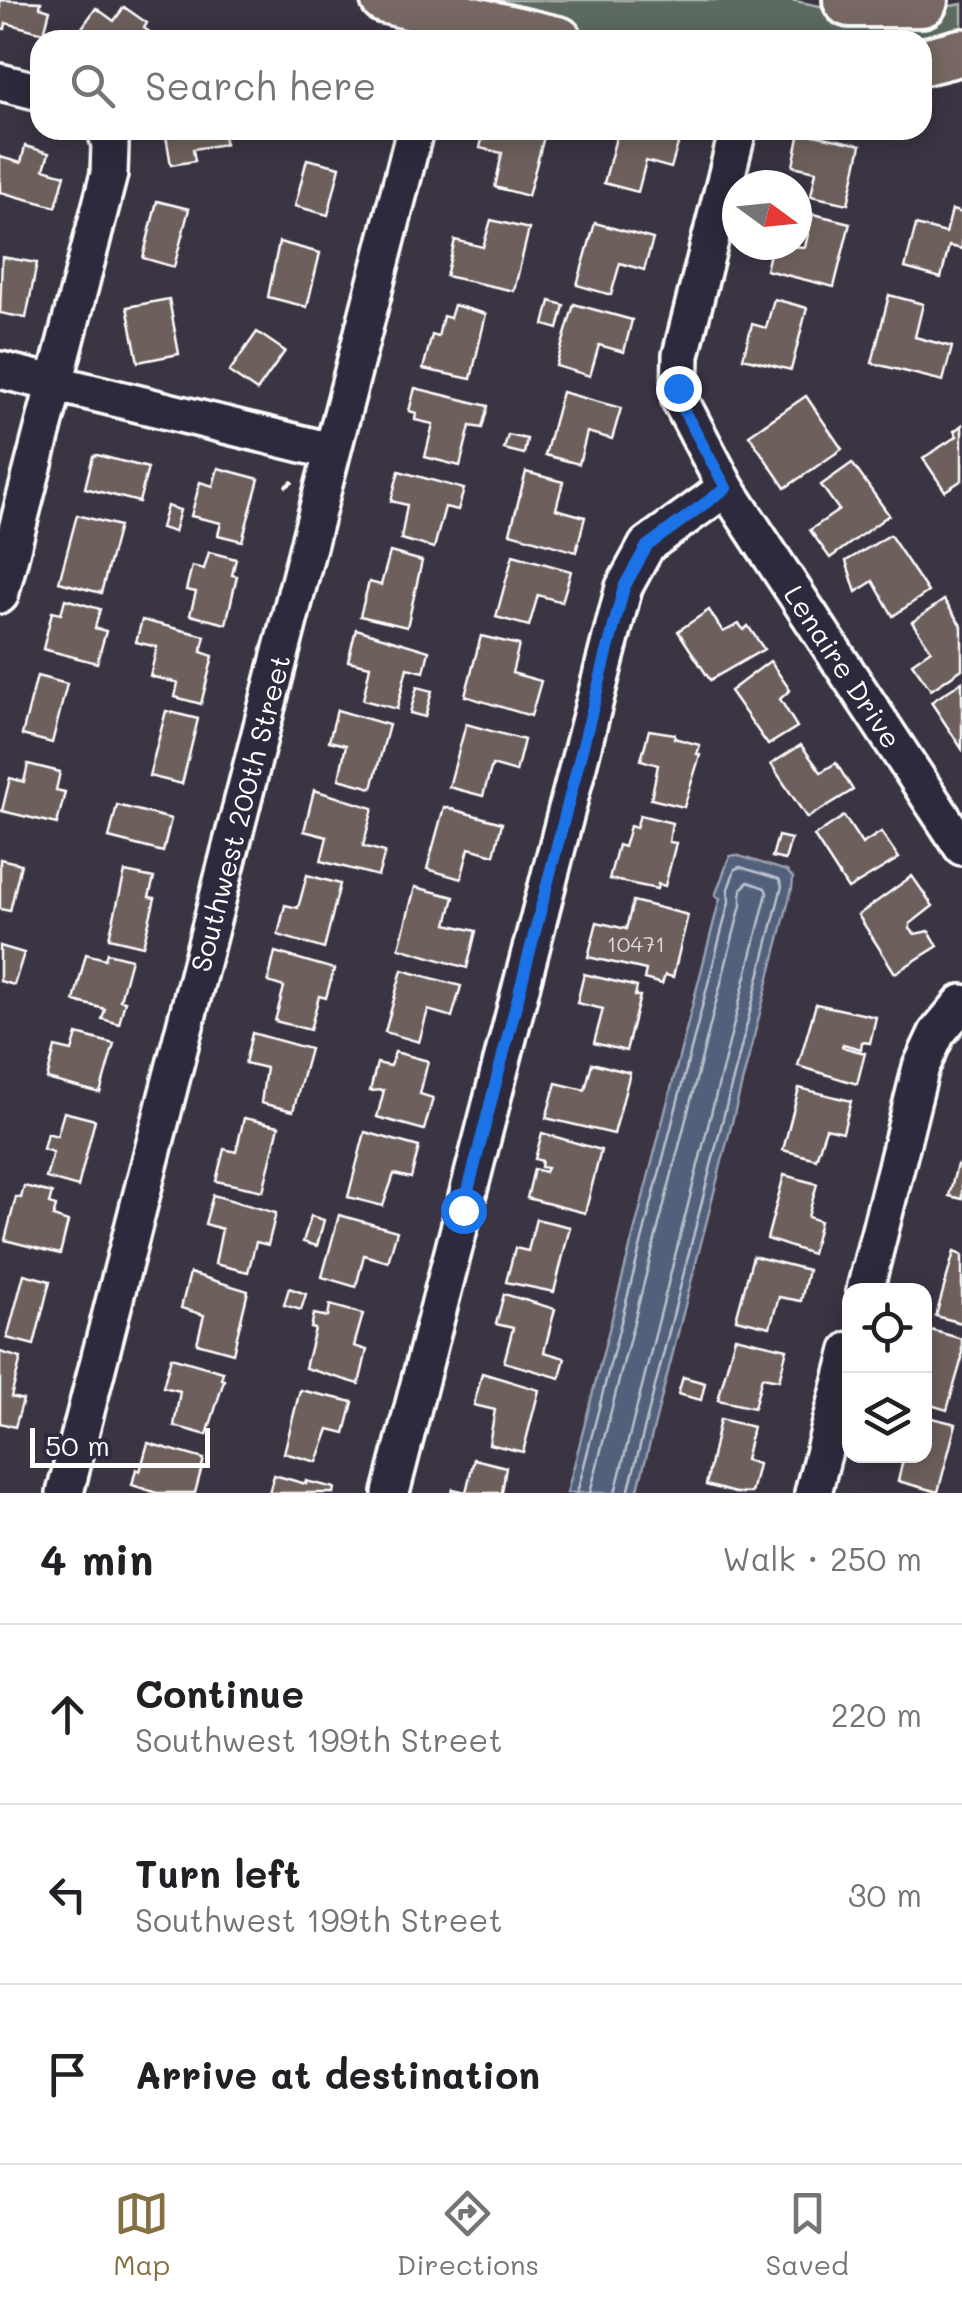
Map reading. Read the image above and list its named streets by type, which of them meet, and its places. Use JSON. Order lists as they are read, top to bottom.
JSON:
{
  "streets": {
    "street": ["Lenaire Drive", "Southwest 200th Street"]
  },
  "house_numbers": ["10471"],
  "scale_bar": "50 m",
  "north": "right",
  "page": {
    "search": "Search here",
    "scale": "50 m",
    "heading": ["4 min", "Walk · 250 m"],
    "list": [
      ["Continue", "Southwest 199th Street", "220 m"],
      ["Turn left", "Southwest 199th Street", "30 m"],
      "Arrive at destination"
    ],
    "nav": ["Map", "Directions", "Saved"]
  }
}
